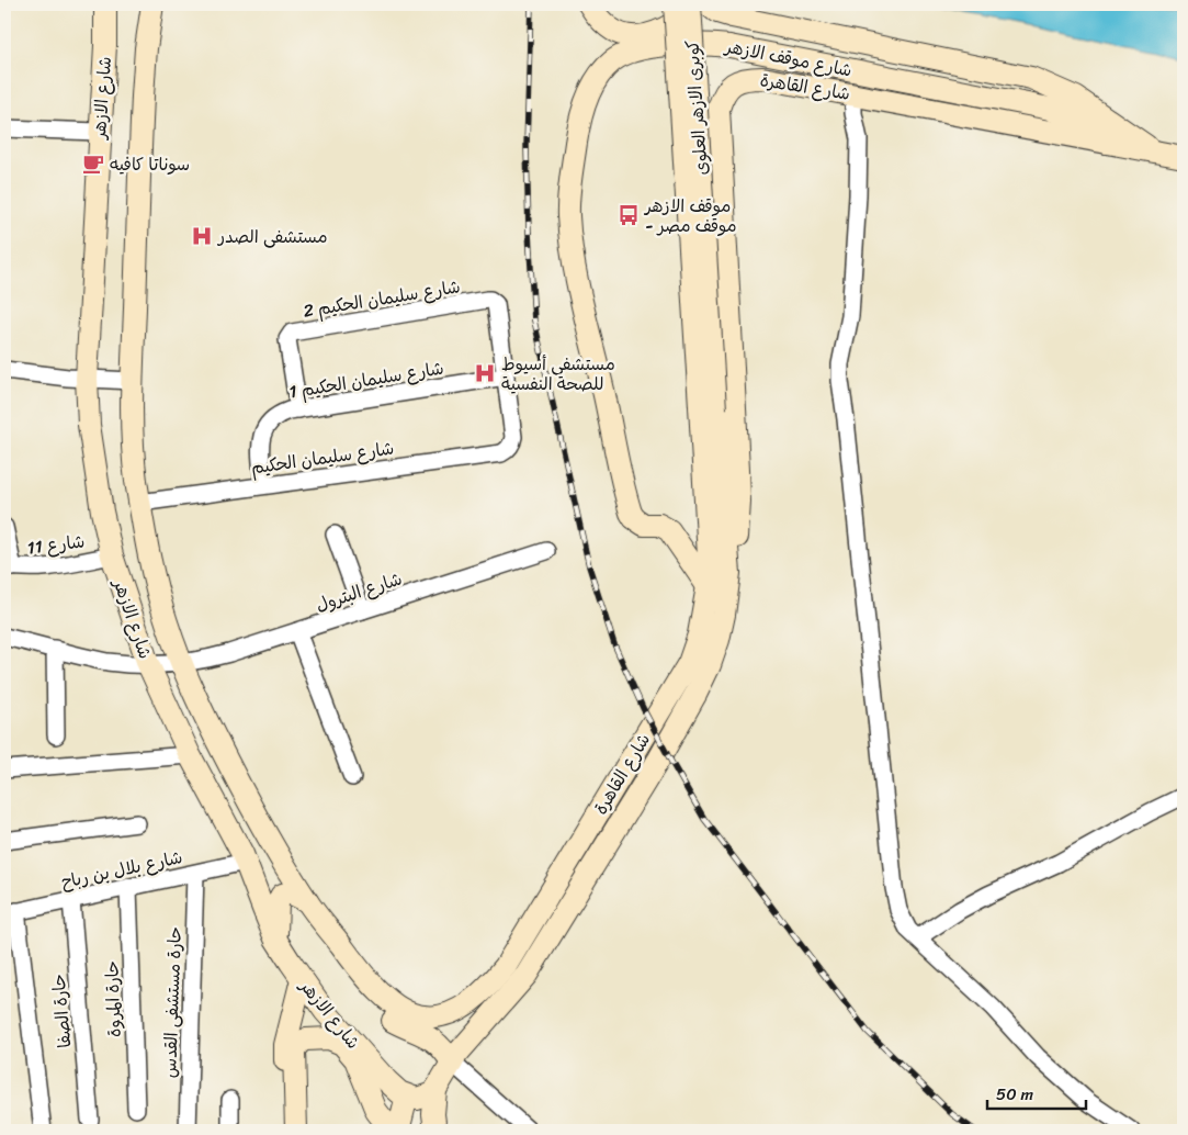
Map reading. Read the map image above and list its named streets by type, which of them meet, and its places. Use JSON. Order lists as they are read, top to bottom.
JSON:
{
  "streets": {
    "main road": [
      "شارع موقف الازهر",
      "شارع القاهرة",
      "شارع الازهر",
      "كوبرى الازهر العلوى"
    ],
    "street": [
      "شارع سليمان الحكيم 2",
      "شارع سليمان الحكيم 1",
      "شارع سليمان الحكيم",
      "شارع 11",
      "شارع البترول",
      "شارع بلال بن رباح",
      "حارة المروة",
      "حارة مستشفى القدس",
      "حارة الصفا"
    ]
  },
  "crossings": [
    ["شارع موقف الازهر", "شارع القاهرة"],
    ["شارع القاهرة", "شارع الازهر"],
    ["شارع القاهرة", "كوبرى الازهر العلوى"],
    ["شارع الازهر", "شارع سليمان الحكيم"],
    ["شارع الازهر", "شارع 11"],
    ["شارع الازهر", "شارع البترول"],
    ["شارع الازهر", "شارع بلال بن رباح"],
    ["شارع سليمان الحكيم 2", "شارع سليمان الحكيم 1"],
    ["شارع سليمان الحكيم 2", "شارع سليمان الحكيم"],
    ["شارع سليمان الحكيم 1", "شارع سليمان الحكيم"],
    ["شارع بلال بن رباح", "حارة المروة"],
    ["شارع بلال بن رباح", "حارة مستشفى القدس"],
    ["شارع بلال بن رباح", "حارة الصفا"]
  ],
  "places": {
    "cafe": ["سوناتا كافيه"],
    "bus stop": ["موقف الازهر - موقف مصر"],
    "hospital": ["مستشفى الصدر", "مستشفى أسيوط للصحة النفسية"]
  },
  "scale_bar": "50 m"
}
